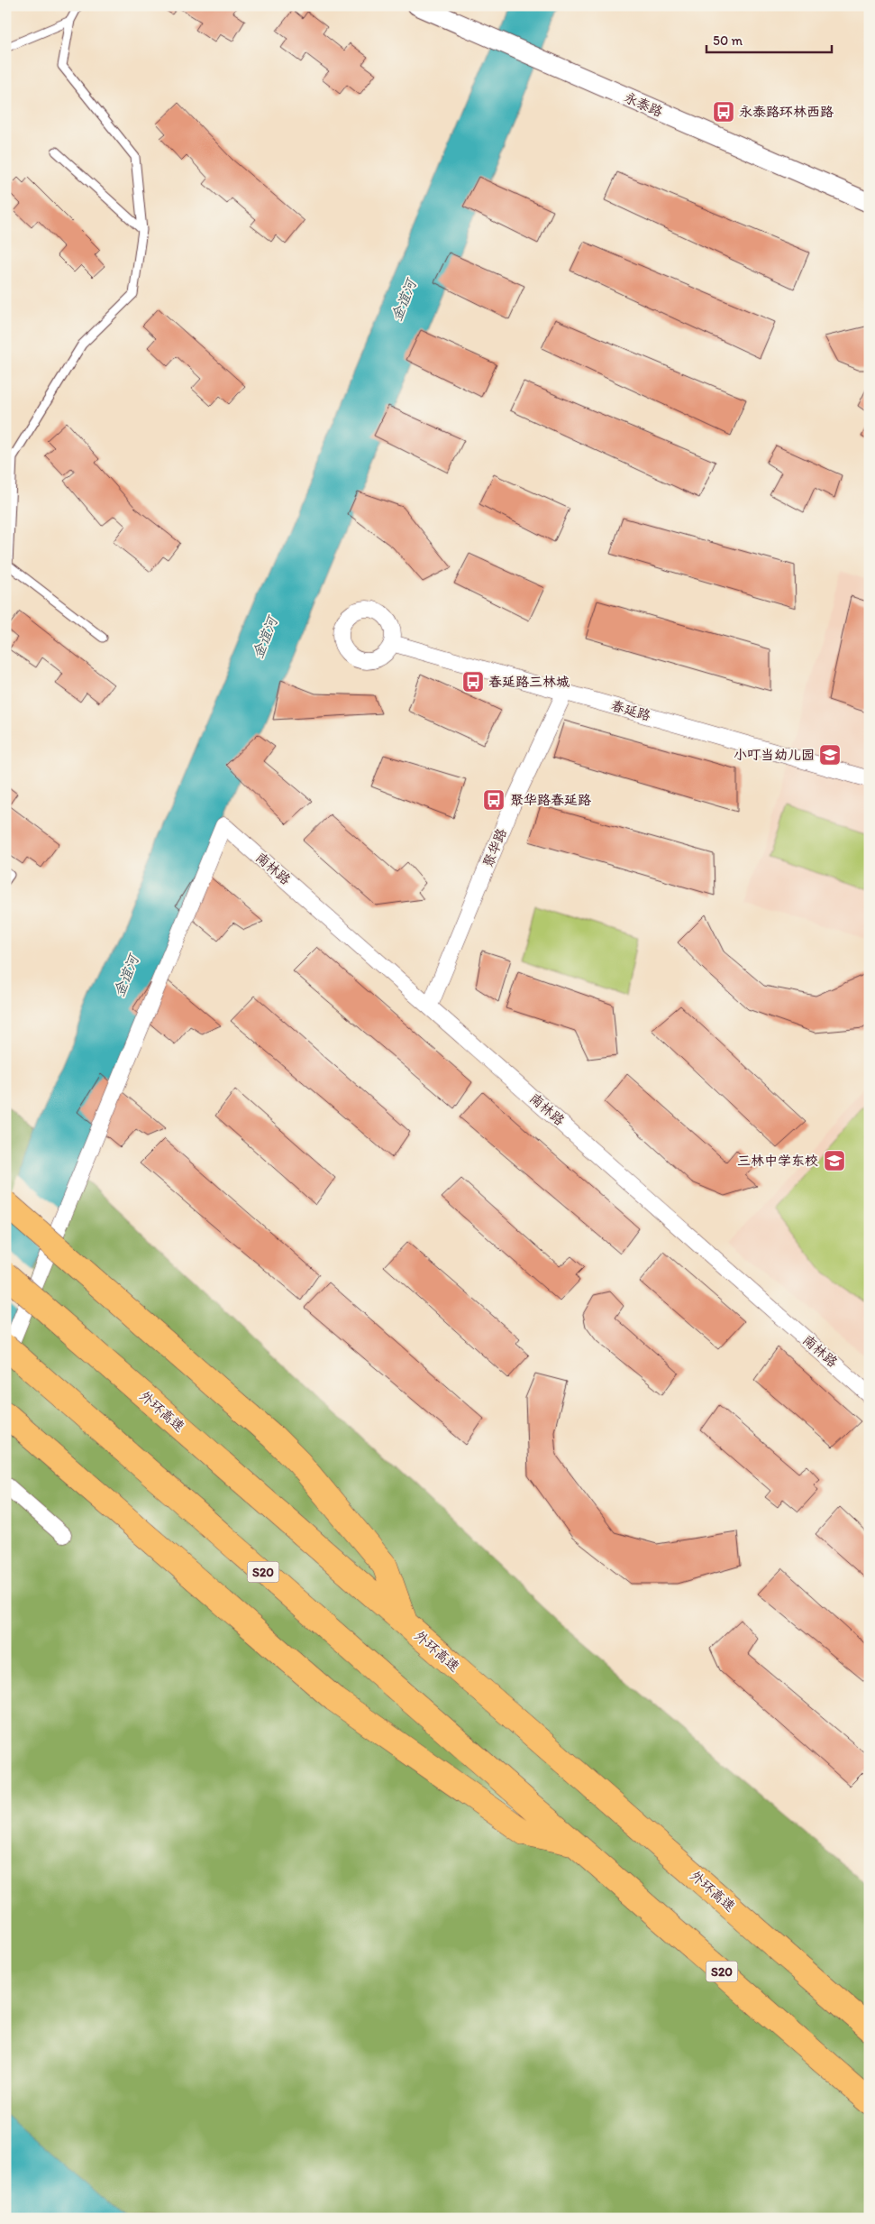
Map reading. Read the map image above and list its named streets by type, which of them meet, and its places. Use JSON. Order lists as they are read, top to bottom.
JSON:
{
  "streets": {
    "highway": ["外环高速", "S20"],
    "street": [
      "永泰路",
      "春延路",
      "聚华路",
      "南林路"
    ]
  },
  "crossings": [
    ["春延路", "聚华路"],
    ["聚华路", "南林路"],
    ["南林路", "S20"]
  ],
  "water": ["金谊河"],
  "places": {
    "bus stop": ["永泰路环林西路", "春延路三林城", "聚华路春延路"],
    "school or university": ["小叮当幼儿园", "三林中学东校"]
  },
  "scale_bar": "50 m"
}
